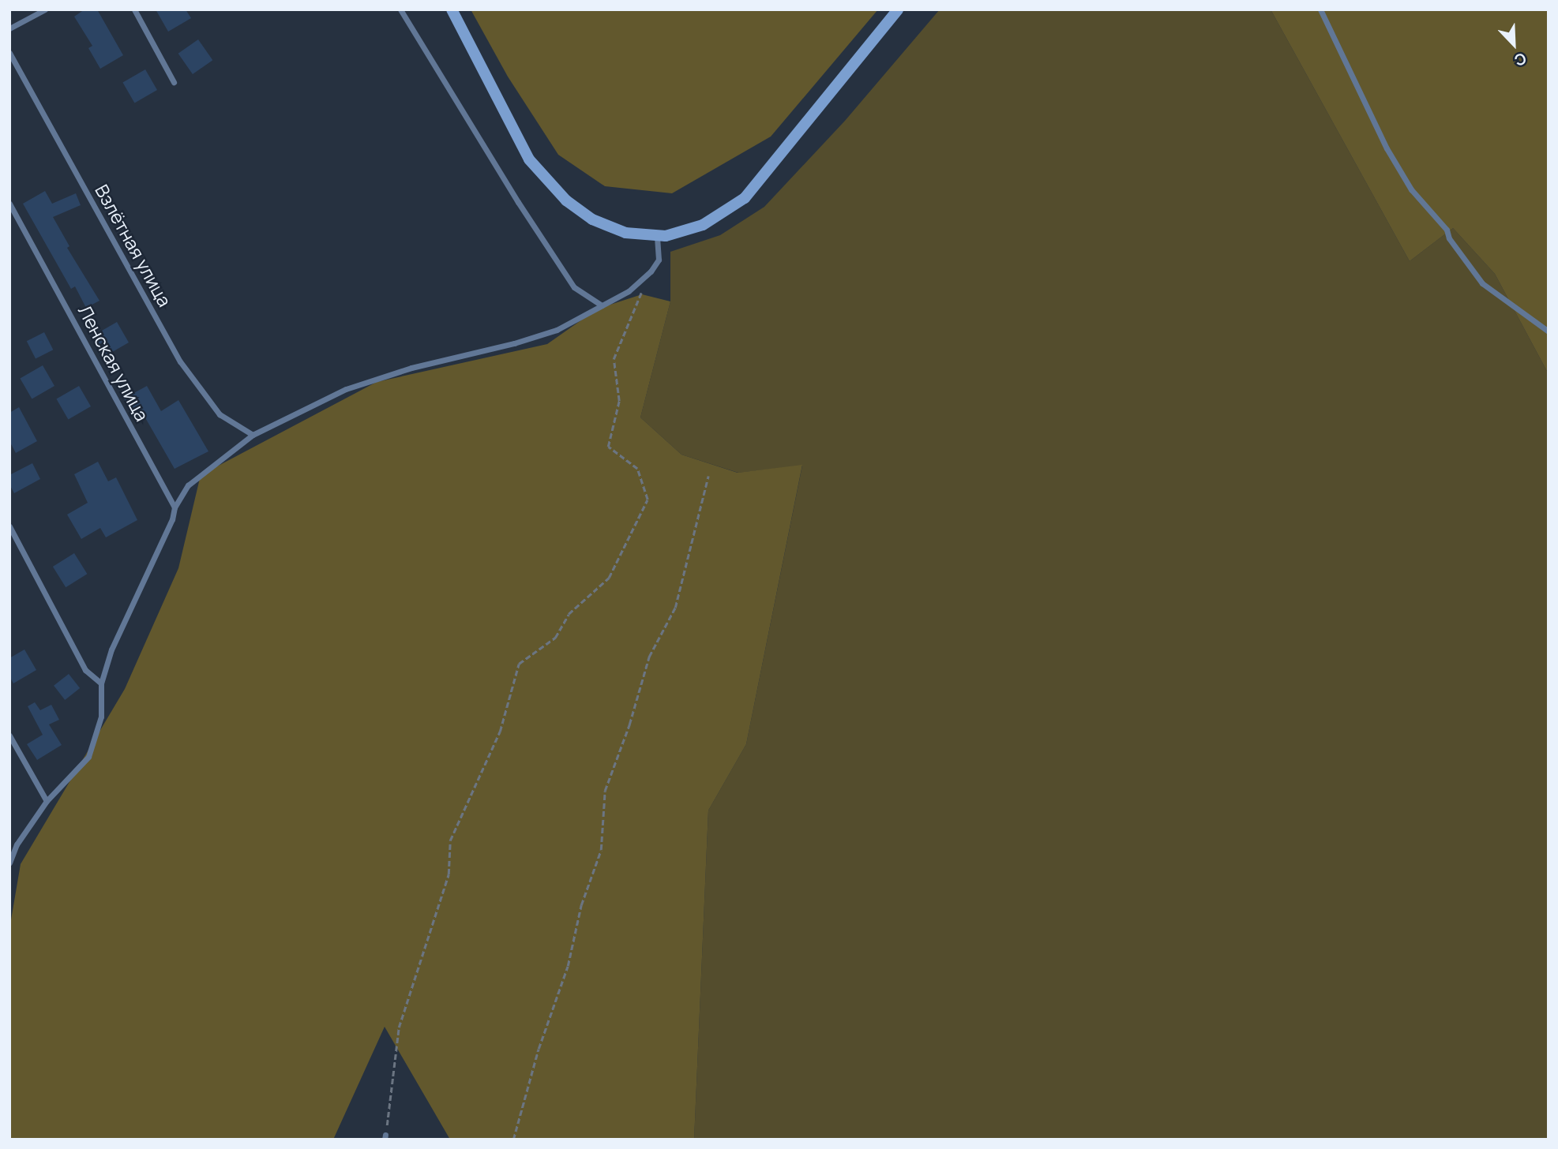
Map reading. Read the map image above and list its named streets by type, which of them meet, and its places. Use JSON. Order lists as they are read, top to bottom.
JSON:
{
  "streets": {
    "lane": ["Взлётная улица", "Ленская улица"]
  },
  "north": "bottom right"
}
